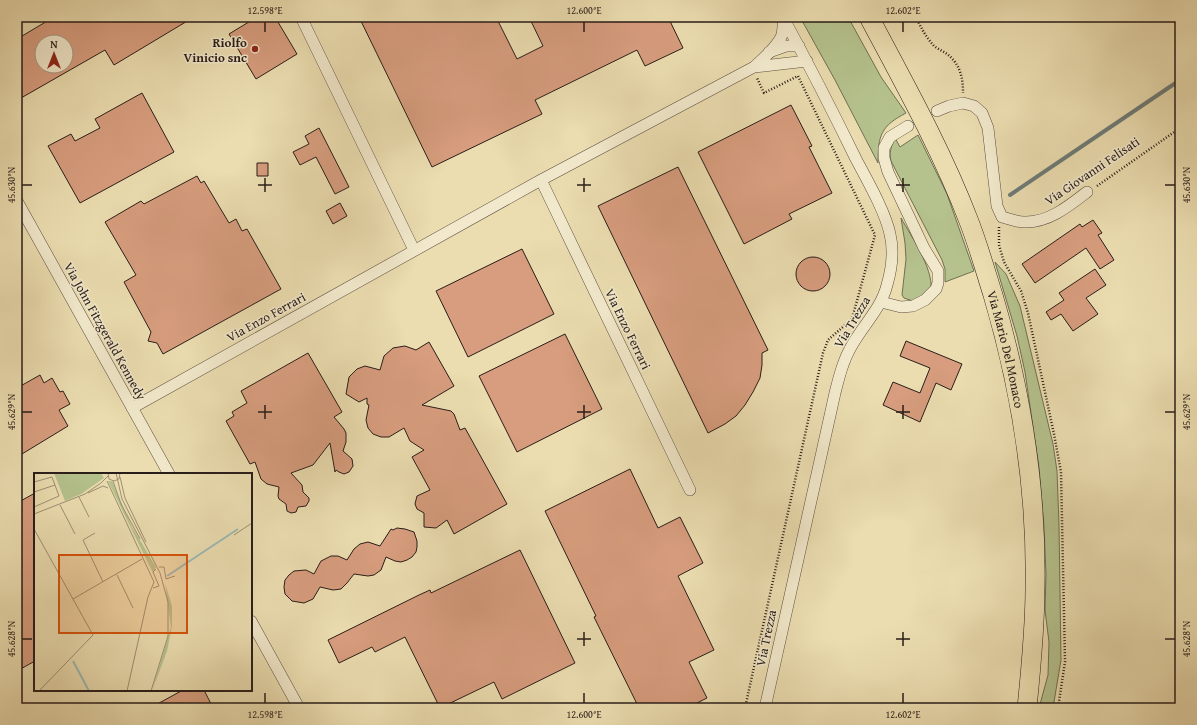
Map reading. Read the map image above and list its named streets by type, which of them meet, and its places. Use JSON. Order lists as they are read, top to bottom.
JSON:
{
  "streets": {
    "highway": ["Via Mario Del Monaco"],
    "street": [
      "Via Giovanni Felisati",
      "Via Enzo Ferrari",
      "Via Trezza",
      "Via John Fitzgerald Kennedy"
    ]
  },
  "crossings": [
    ["Via Enzo Ferrari", "Via Trezza"],
    ["Via Enzo Ferrari", "Via John Fitzgerald Kennedy"]
  ],
  "places": ["Riolfo Vinicio snc"],
  "north": "top",
  "coordinates": [
    "12.598°E",
    "12.600°E",
    "12.602°E",
    "45.630°N",
    "45.629°N",
    "45.628°N"
  ]
}
